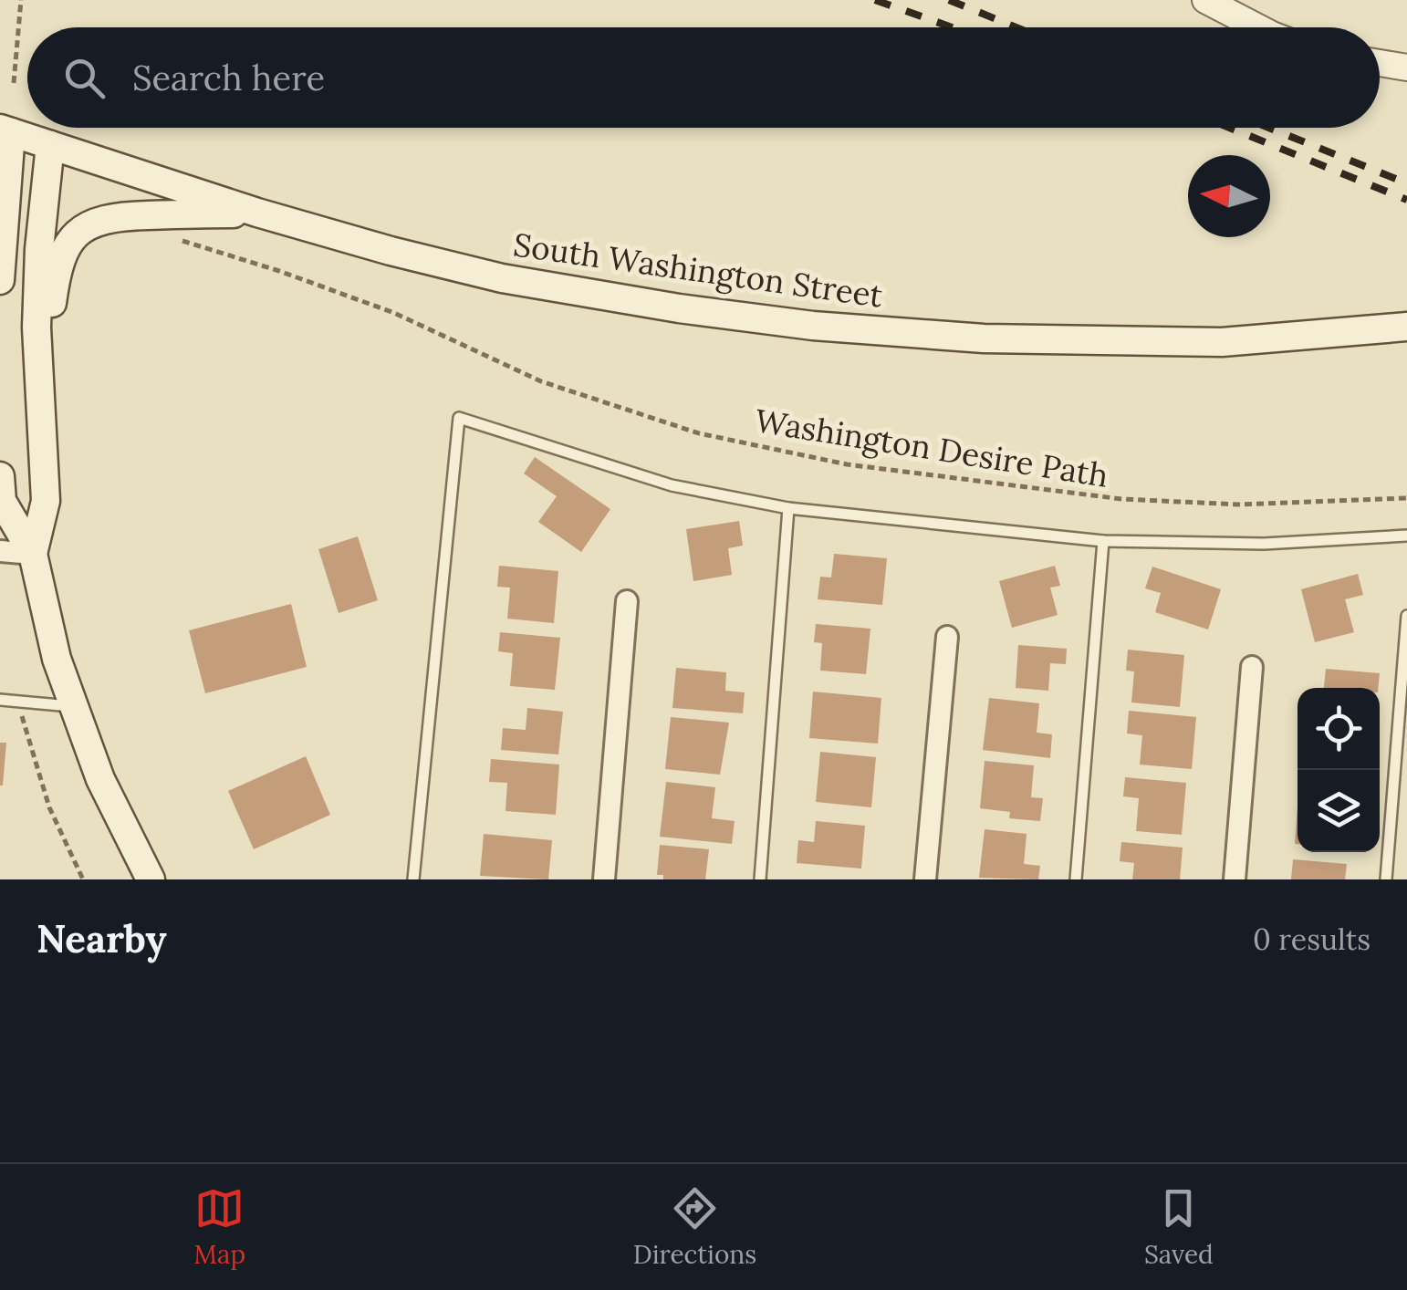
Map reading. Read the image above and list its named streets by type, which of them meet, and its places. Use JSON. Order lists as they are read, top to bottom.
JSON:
{
  "streets": {
    "main road": ["South Washington Street"],
    "path": ["Washington Desire Path"]
  },
  "north": "left",
  "page": {
    "search": "Search here",
    "heading": ["Nearby", "0 results"],
    "nav": ["Map", "Directions", "Saved"]
  }
}
